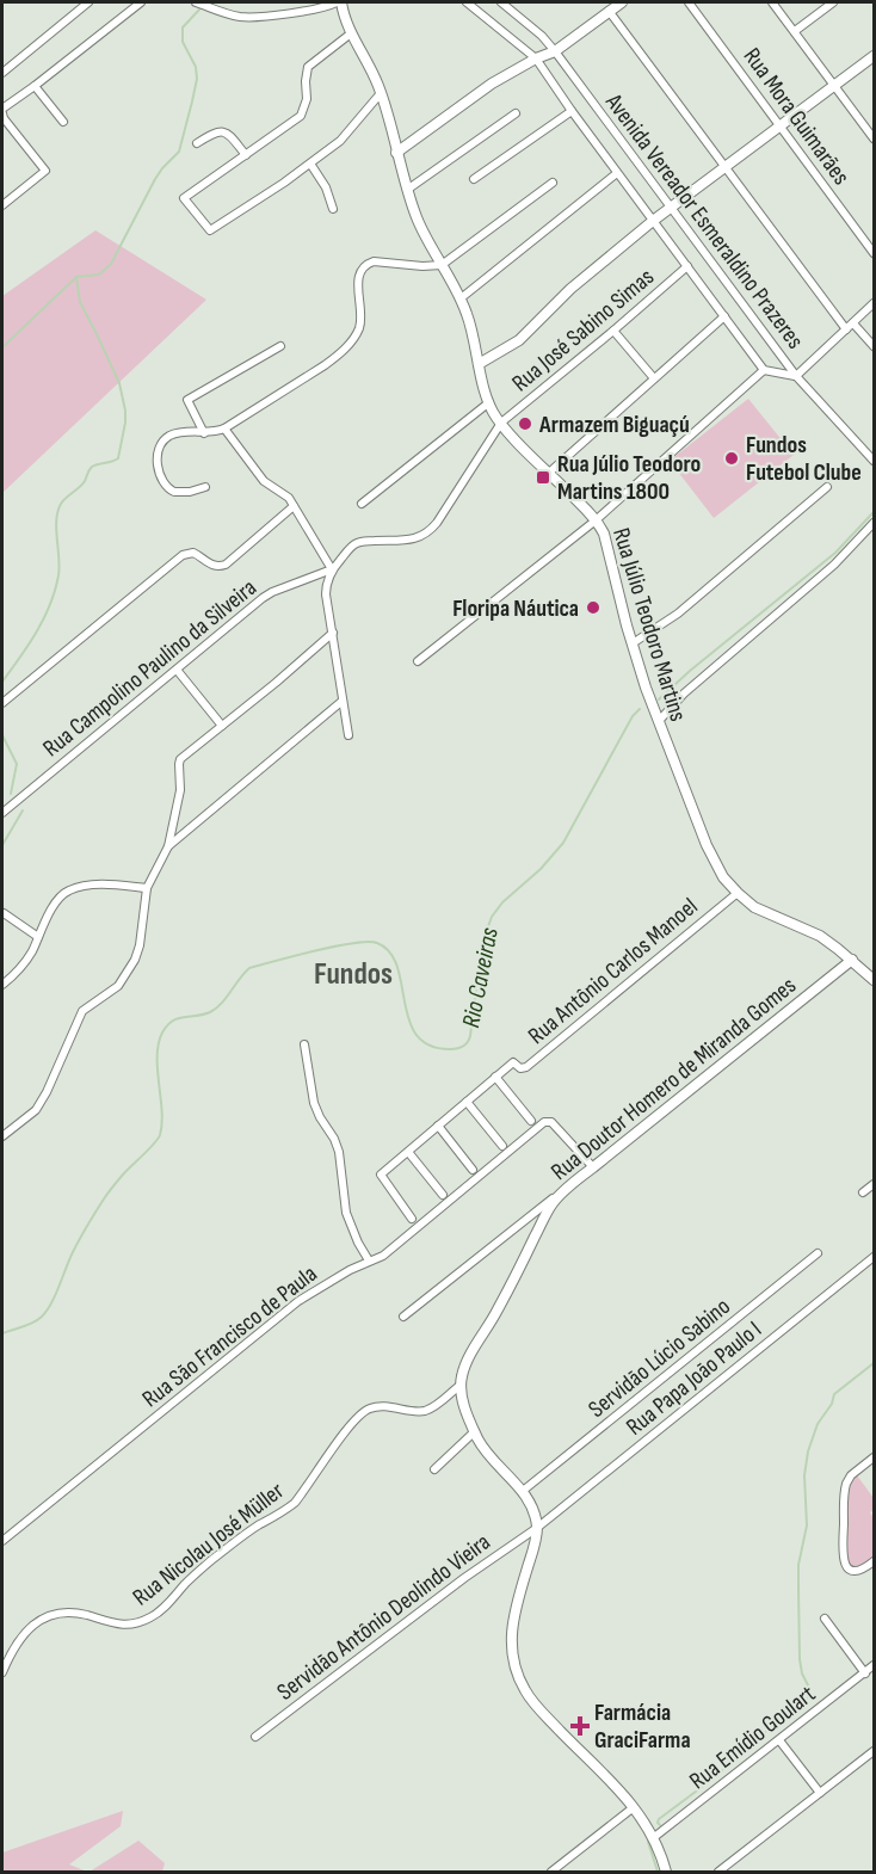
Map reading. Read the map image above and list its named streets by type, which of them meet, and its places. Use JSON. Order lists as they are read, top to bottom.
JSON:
{
  "streets": {
    "street": [
      "Rua Mora Guimarães",
      "Avenida Vereador Esmeraldino Prazeres",
      "Rua José Sabino Simas",
      "Rua Júlio Teodoro Martins",
      "Rua Campolino Paulino da Silveira",
      "Rua Antônio Carlos Manoel",
      "Rua Doutor Homero de Miranda Gomes",
      "Rua São Francisco de Paula",
      "Servidão Lúcio Sabino",
      "Rua Papa João Paulo I",
      "Rua Nicolau José Müller",
      "Servidão Antônio Deolindo Vieira",
      "Rua Emídio Goulart"
    ]
  },
  "crossings": [
    ["Avenida Vereador Esmeraldino Prazeres", "Rua José Sabino Simas"],
    ["Rua José Sabino Simas", "Rua Júlio Teodoro Martins"],
    ["Rua José Sabino Simas", "Rua Campolino Paulino da Silveira"],
    ["Rua Júlio Teodoro Martins", "Rua Antônio Carlos Manoel"],
    ["Rua Júlio Teodoro Martins", "Rua Doutor Homero de Miranda Gomes"],
    ["Rua Doutor Homero de Miranda Gomes", "Rua São Francisco de Paula"],
    ["Rua Doutor Homero de Miranda Gomes", "Rua Nicolau José Müller"],
    ["Rua Papa João Paulo I", "Servidão Antônio Deolindo Vieira"]
  ],
  "districts": ["Fundos"],
  "water": ["Rio Caveiras"],
  "places": {
    "other": ["Armazem Biguaçú", "Fundos Futebol Clube", "Floripa Náutica"],
    "transit": ["Rua Júlio Teodoro Martins 1800"],
    "health": ["Farmácia GraciFarma"]
  }
}
